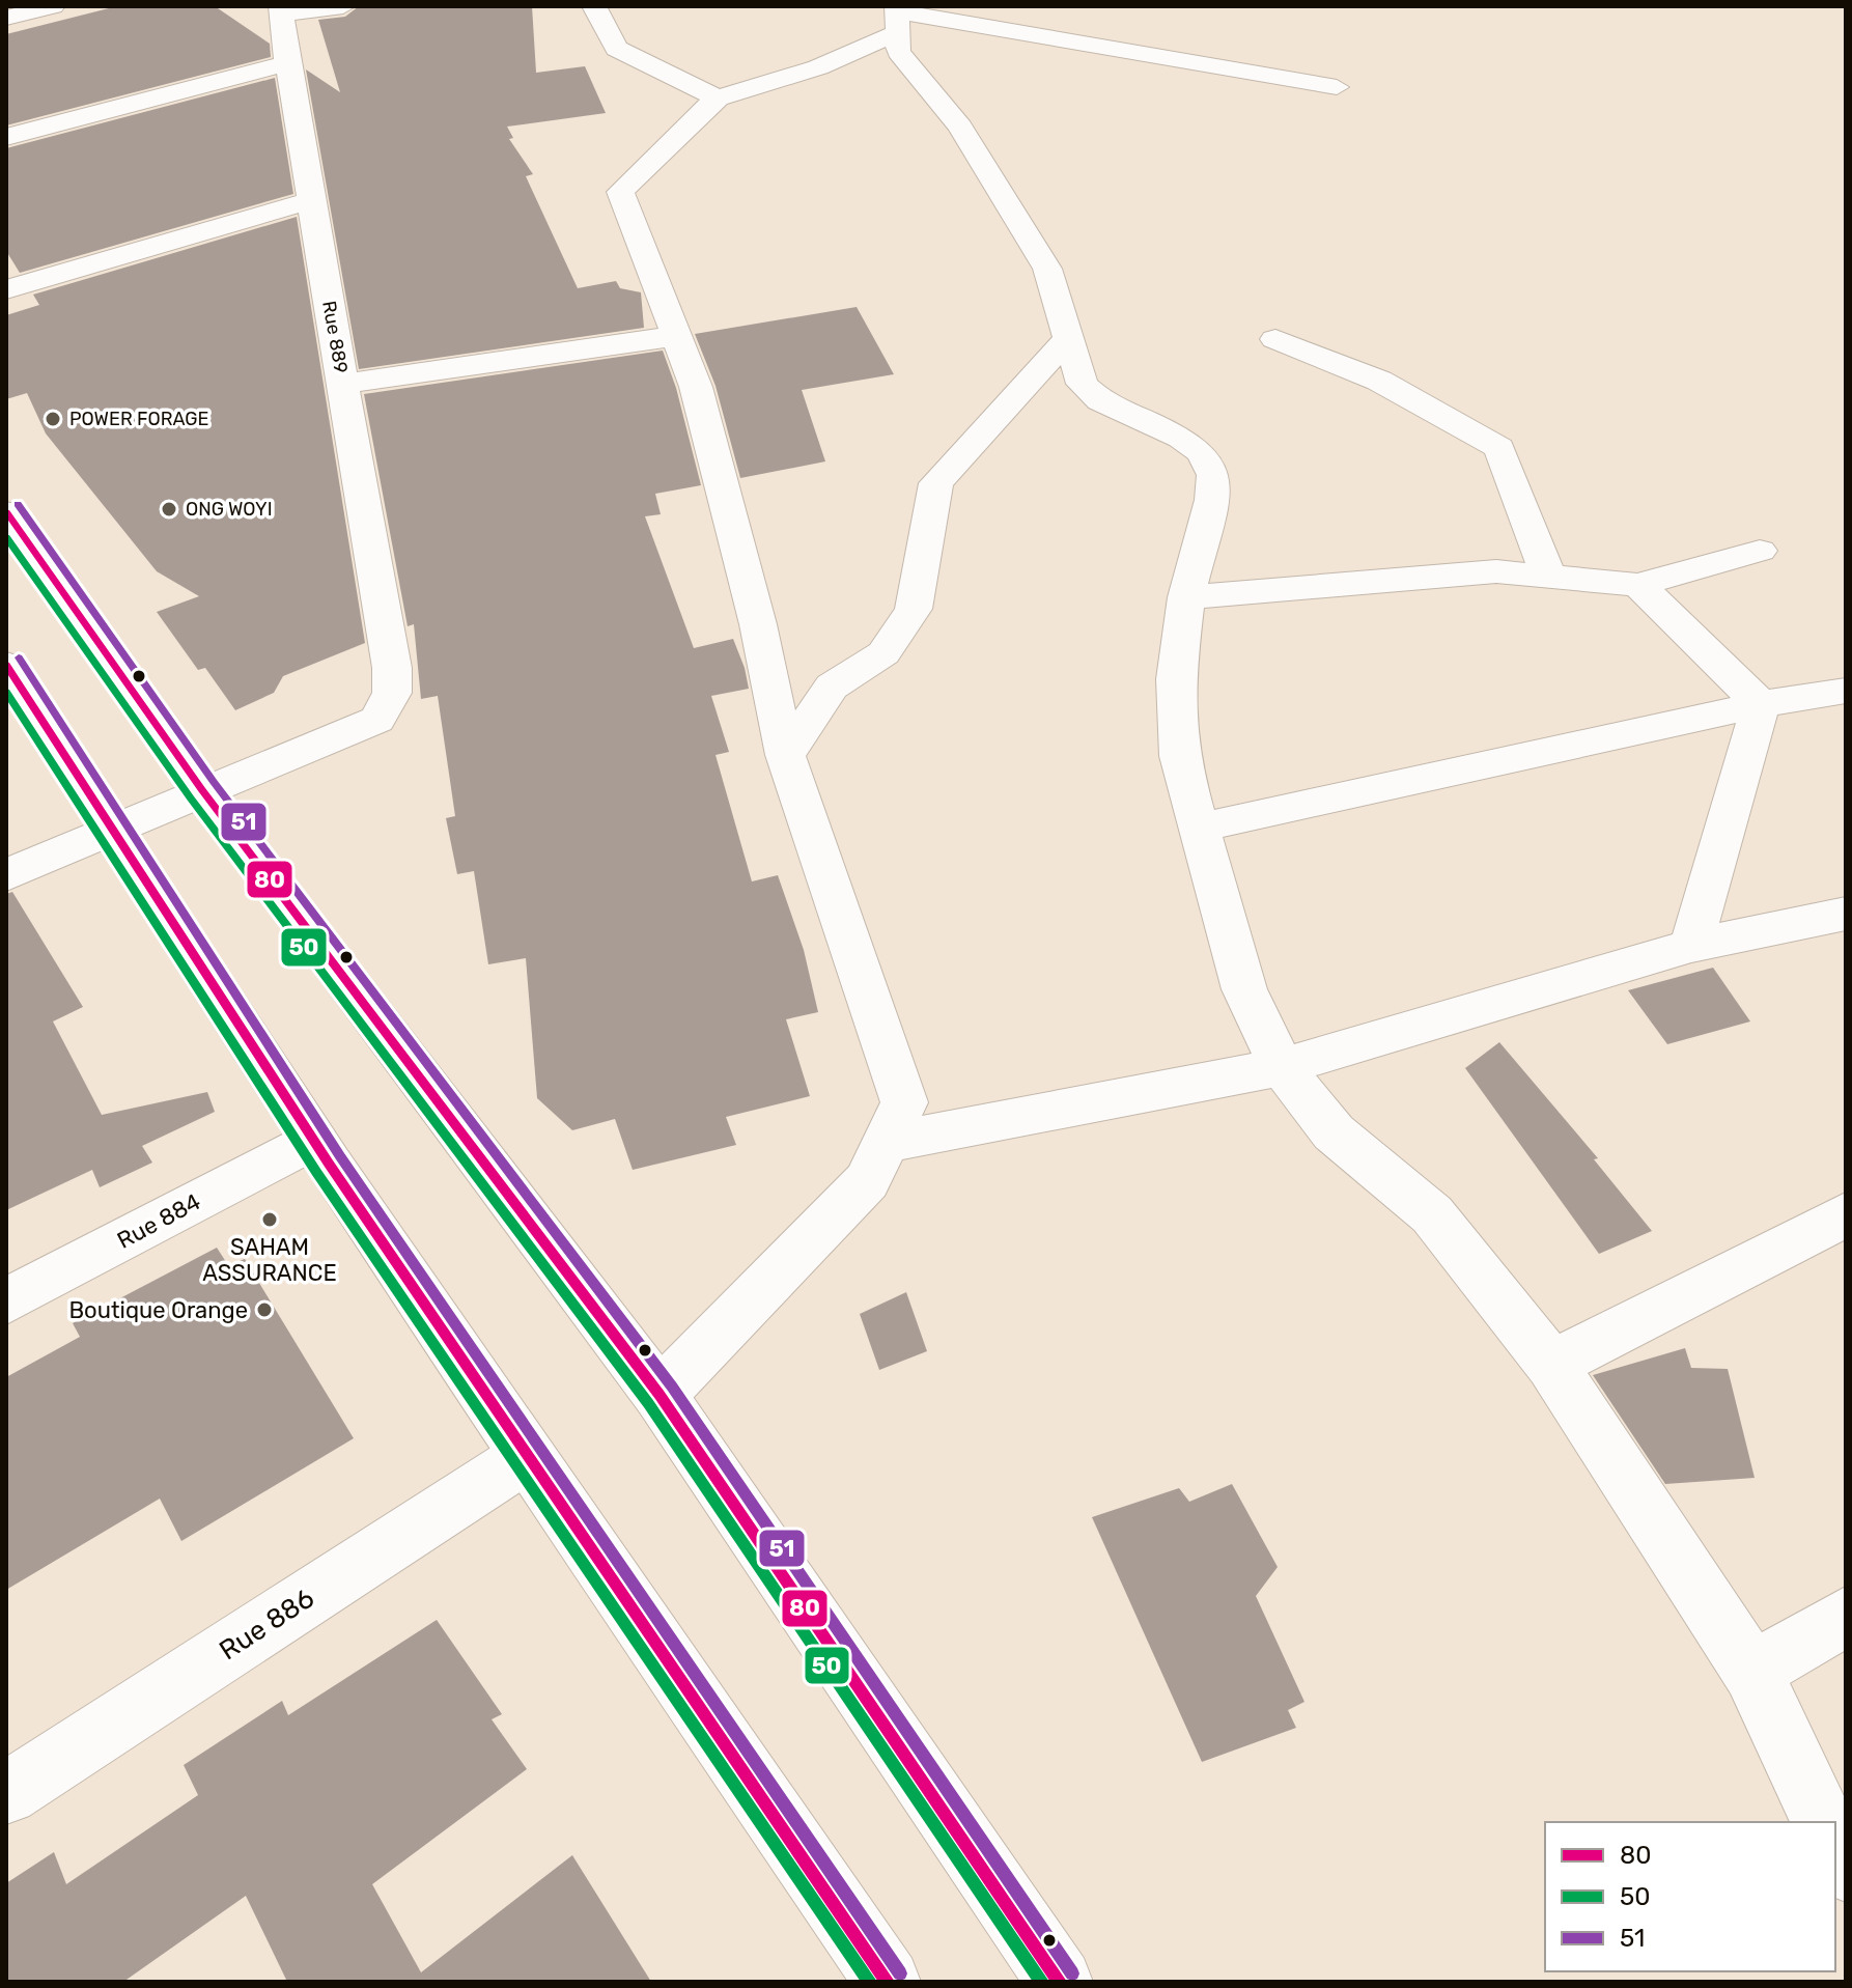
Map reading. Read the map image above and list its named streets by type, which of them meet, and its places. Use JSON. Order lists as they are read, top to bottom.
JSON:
{
  "streets": {
    "street": ["Rue 889", "Rue 884", "Rue 886"]
  },
  "places": [
    "POWER FORAGE",
    "ONG WOYI",
    "SAHAM ASSURANCE",
    "Boutique Orange"
  ],
  "lines": ["transit line 51", "transit line 80", "transit line 50"],
  "legend": ["80", "50", "51"]
}
